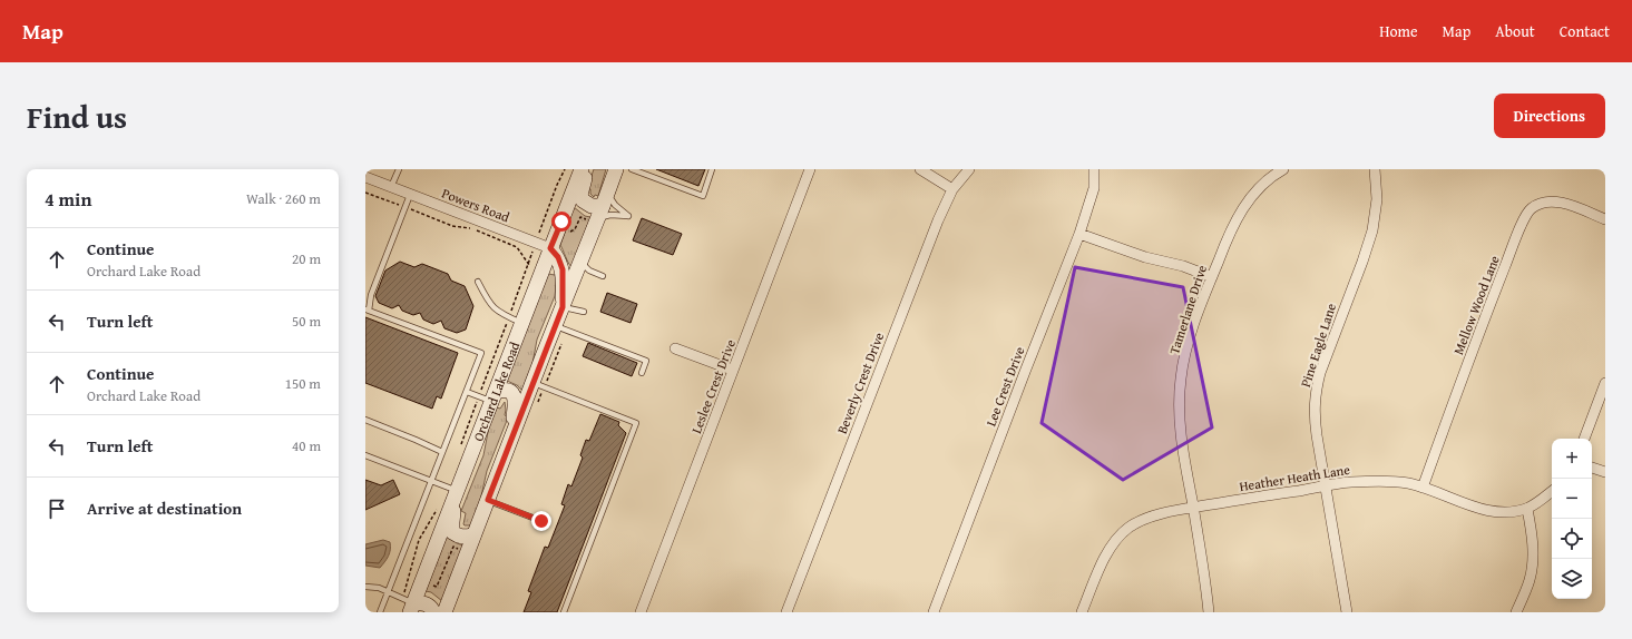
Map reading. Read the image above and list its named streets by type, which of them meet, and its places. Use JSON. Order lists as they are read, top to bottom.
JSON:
{
  "streets": {
    "main road": ["Orchard Lake Road"],
    "street": [
      "Powers Road",
      "Mellow Wood Lane",
      "Tamerlane Drive",
      "Pine Eagle Lane",
      "Beverly Crest Drive",
      "Leslee Crest Drive",
      "Lee Crest Drive",
      "Heather Heath Lane"
    ]
  },
  "crossings": [
    ["Powers Road", "Orchard Lake Road"],
    ["Mellow Wood Lane", "Heather Heath Lane"],
    ["Tamerlane Drive", "Heather Heath Lane"],
    ["Pine Eagle Lane", "Heather Heath Lane"]
  ],
  "page": {
    "header": "Map",
    "nav": [
      "Home",
      "Map",
      "About",
      "Contact"
    ],
    "title": "Find us",
    "buttons": "Directions",
    "heading": ["4 min", "Walk · 260 m"],
    "list": [
      ["Continue", "Orchard Lake Road", "20 m"],
      ["Turn left", "50 m"],
      ["Continue", "Orchard Lake Road", "150 m"],
      ["Turn left", "40 m"],
      "Arrive at destination"
    ],
    "map_buttons": ["+", "−"]
  }
}
